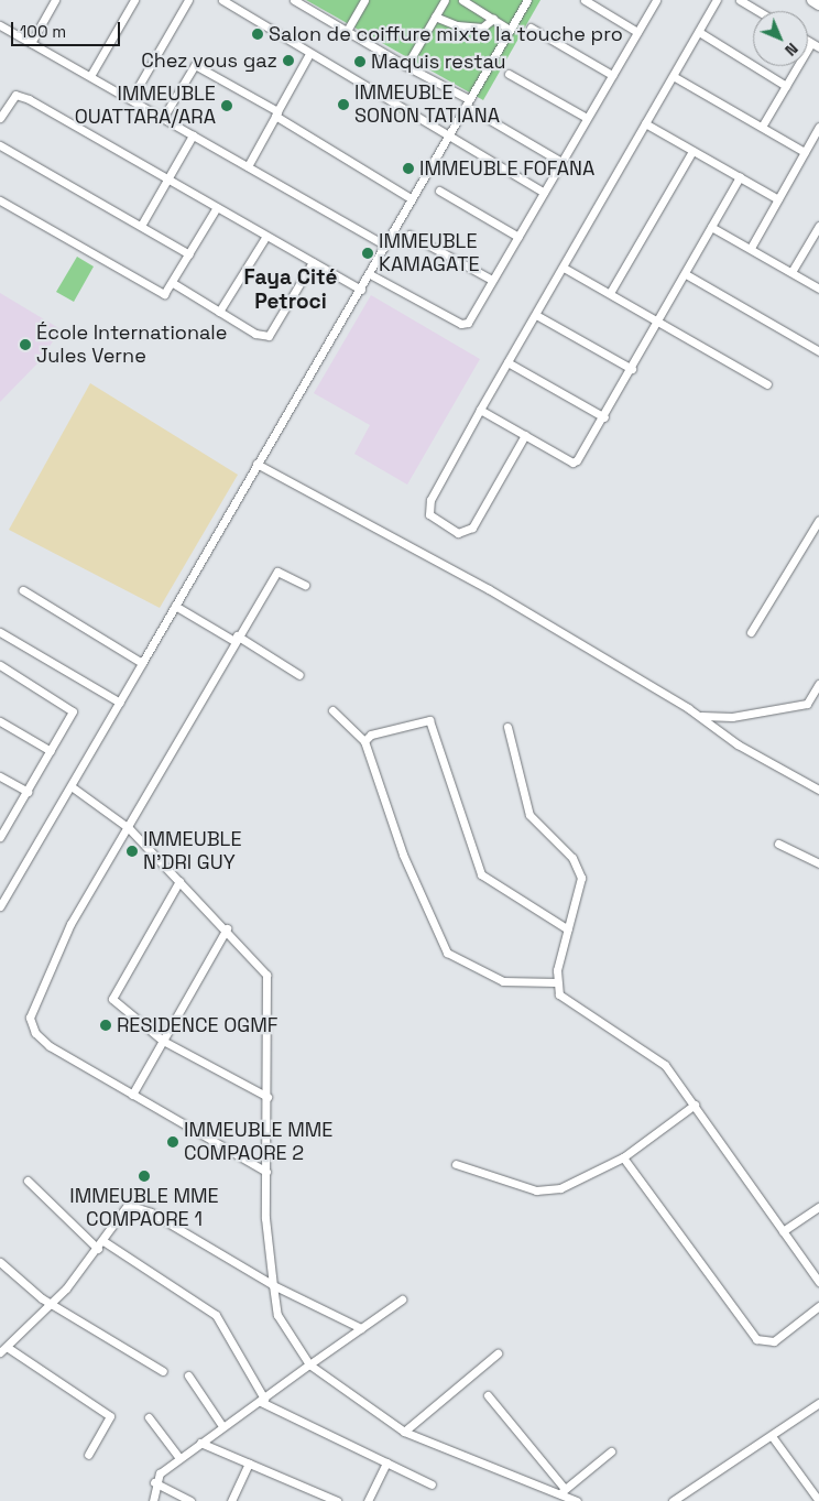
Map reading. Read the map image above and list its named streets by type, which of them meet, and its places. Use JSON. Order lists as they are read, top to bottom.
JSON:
{
  "districts": ["Faya Cité Petroci"],
  "places": [
    "Salon de coiffure mixte la touche pro",
    "Chez vous gaz",
    "Maquis restau",
    "IMMEUBLE SONON TATIANA",
    "IMMEUBLE OUATTARA/ARA",
    "IMMEUBLE FOFANA",
    "IMMEUBLE KAMAGATE",
    "École Internationale Jules Verne",
    "IMMEUBLE N'DRI GUY",
    "RESIDENCE OGMF",
    "IMMEUBLE MME COMPAORE 2",
    "IMMEUBLE MME COMPAORE 1"
  ],
  "scale_bar": "100 m",
  "north": "bottom right"
}
